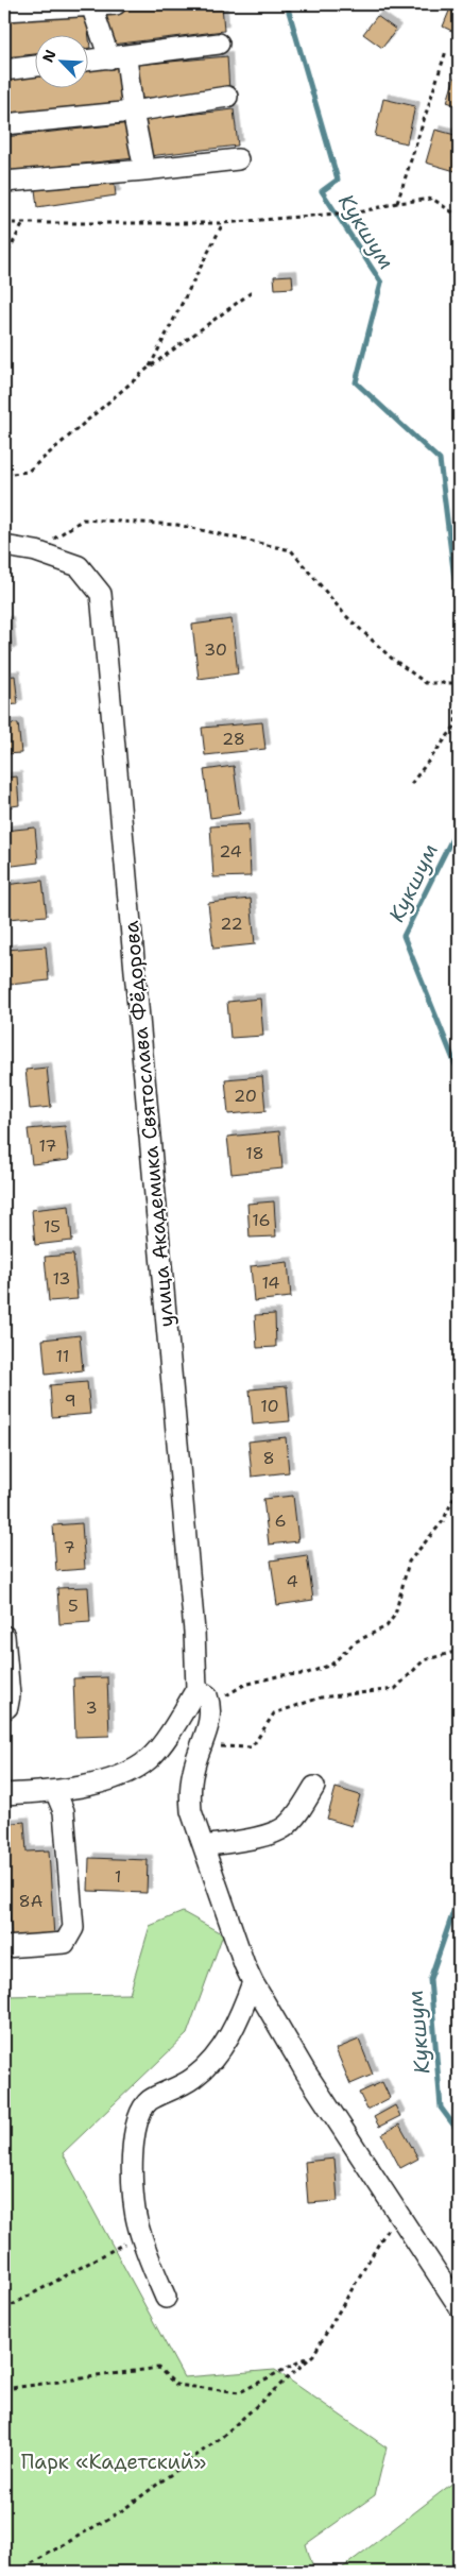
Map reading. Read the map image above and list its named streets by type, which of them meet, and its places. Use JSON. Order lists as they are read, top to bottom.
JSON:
{
  "streets": {
    "street": ["улица Академика Святослава Фёдорова"]
  },
  "water": ["Кукшум"],
  "parks": ["Парк «Кадетский»"],
  "house_numbers": [
    "30",
    "28",
    "24",
    "22",
    "20",
    "17",
    "18",
    "16",
    "15",
    "13",
    "14",
    "11",
    "9",
    "10",
    "8",
    "6",
    "7",
    "4",
    "5",
    "3",
    "1",
    "8А"
  ],
  "north": "top left"
}
